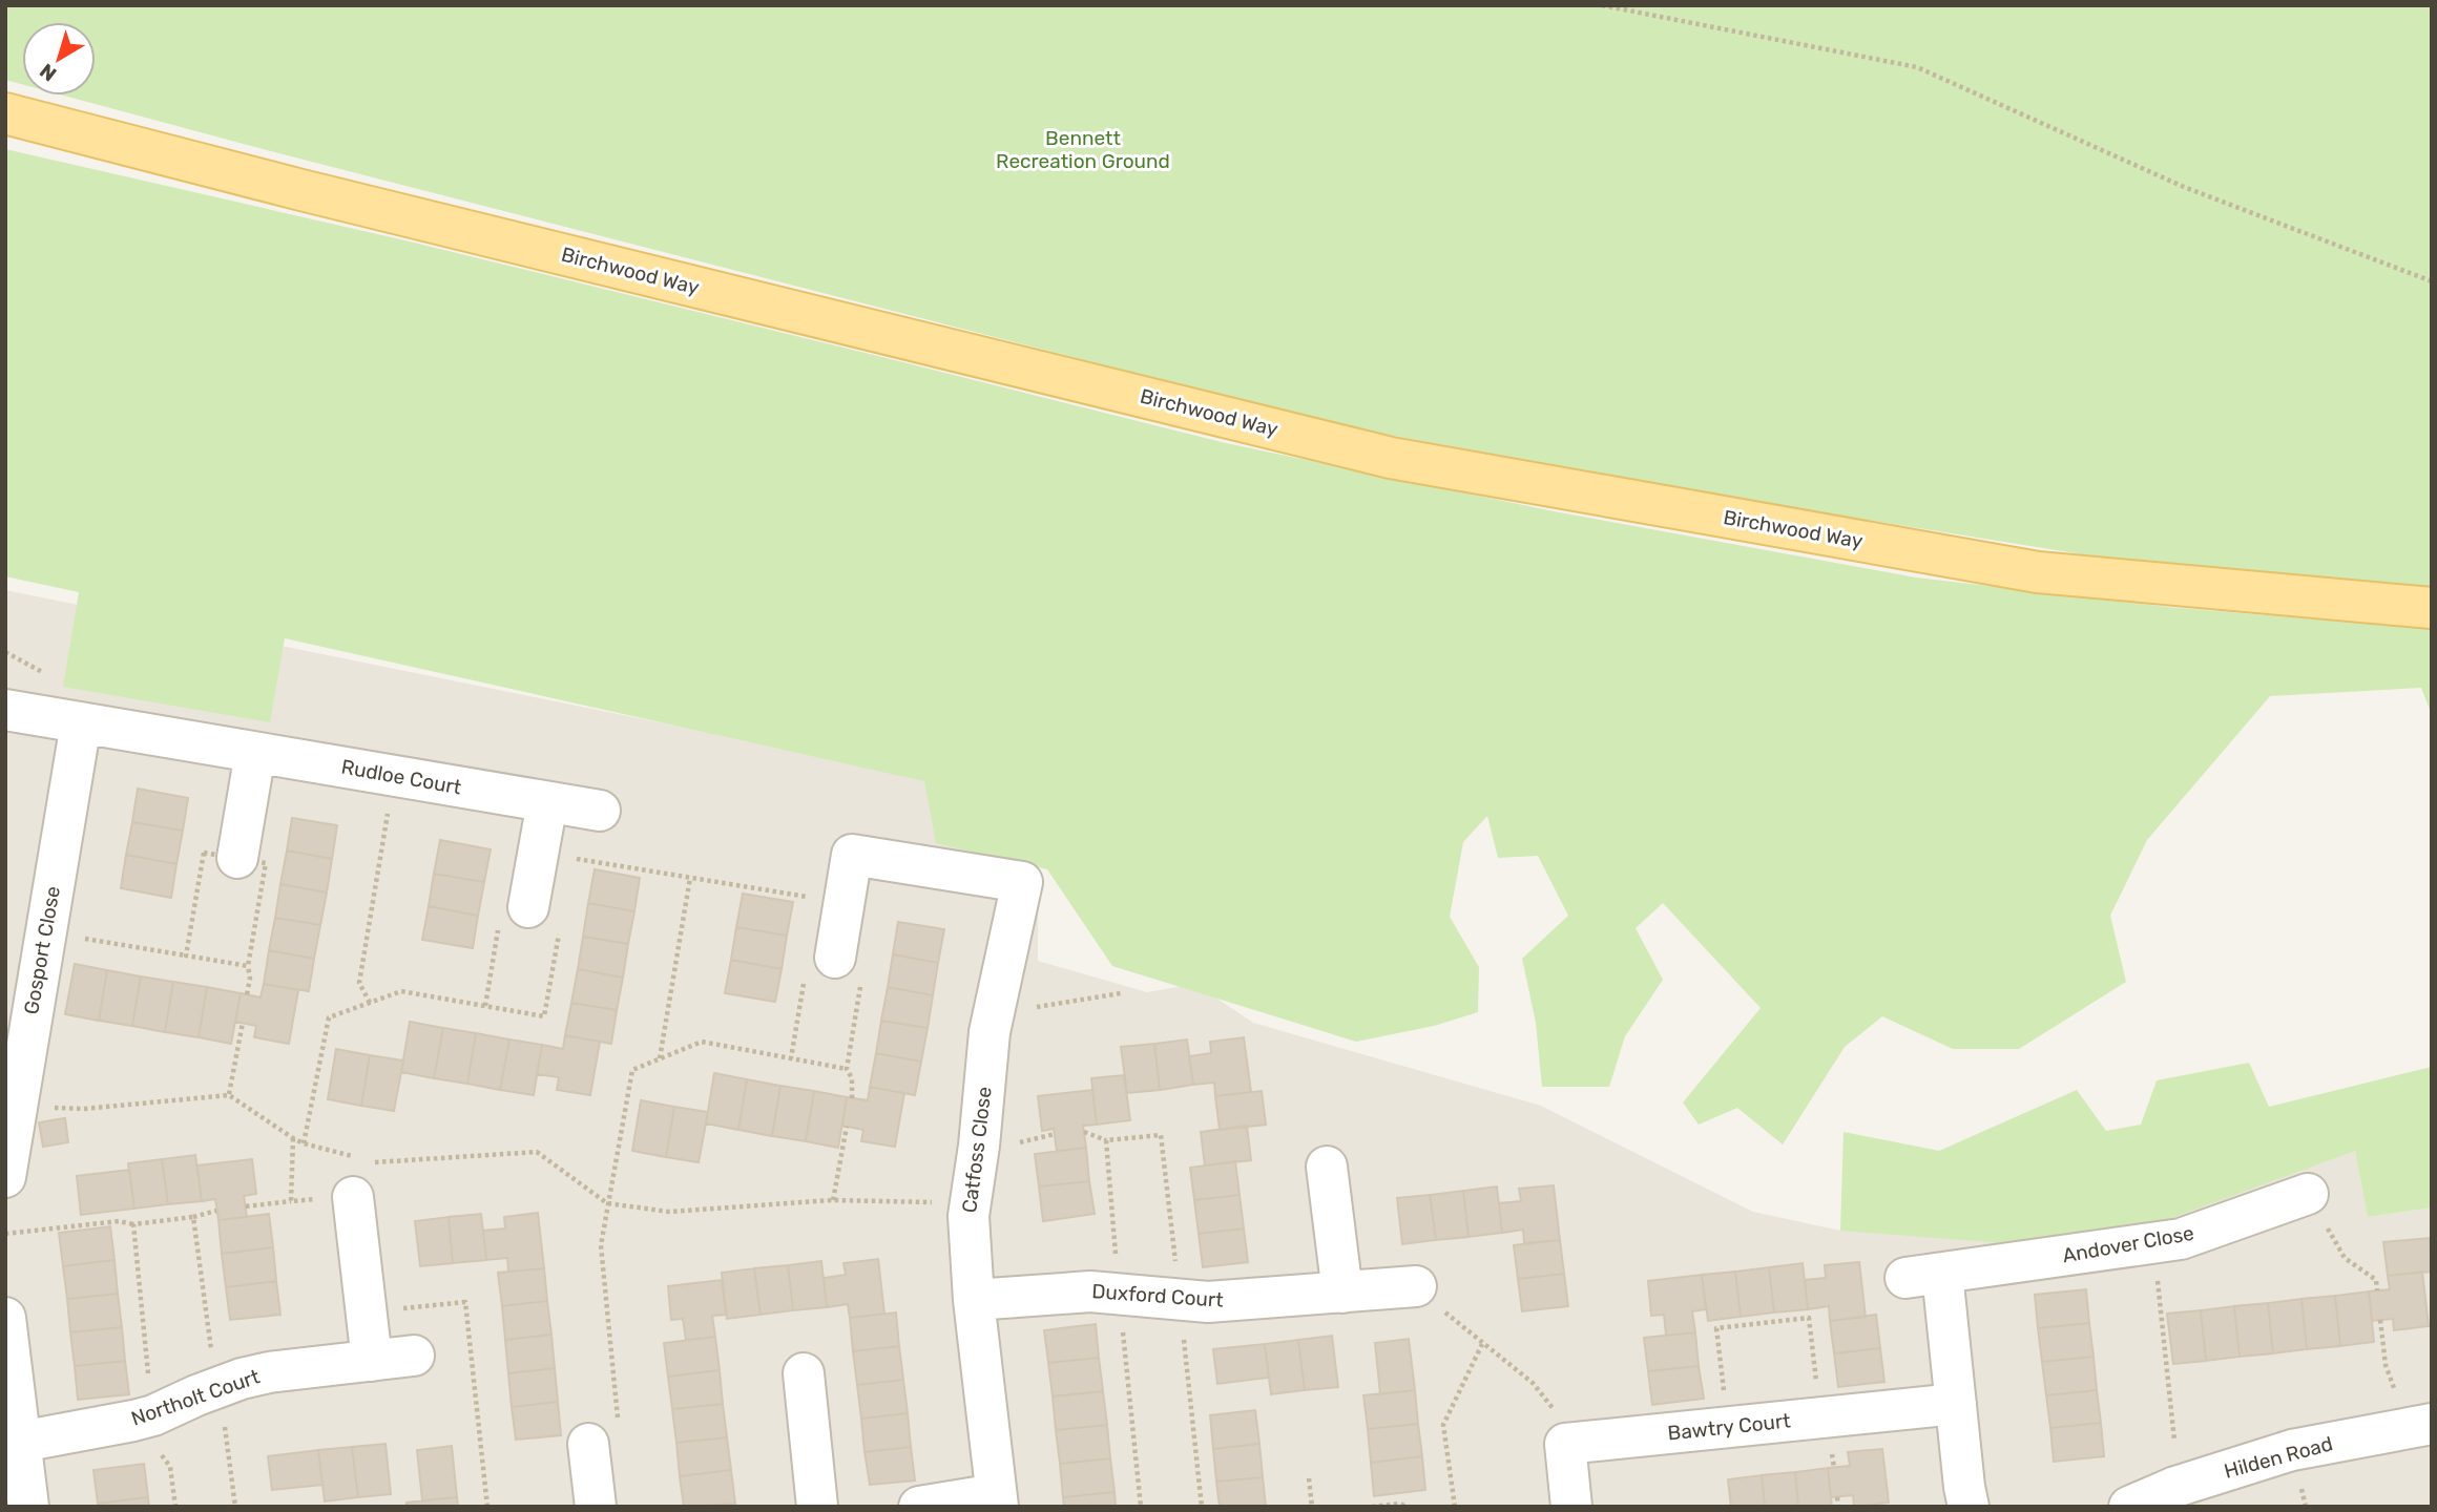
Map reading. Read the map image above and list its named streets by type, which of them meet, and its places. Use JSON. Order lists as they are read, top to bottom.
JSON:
{
  "streets": {
    "main road": ["Birchwood Way"],
    "street": [
      "Rudloe Court",
      "Gosport Close",
      "Catfoss Close",
      "Andover Close",
      "Duxford Court",
      "Northolt Court",
      "Bawtry Court",
      "Hilden Road"
    ]
  },
  "crossings": [
    ["Rudloe Court", "Gosport Close"],
    ["Catfoss Close", "Duxford Court"],
    ["Andover Close", "Bawtry Court"]
  ],
  "parks": ["Bennett Recreation Ground"],
  "north": "bottom left"
}
